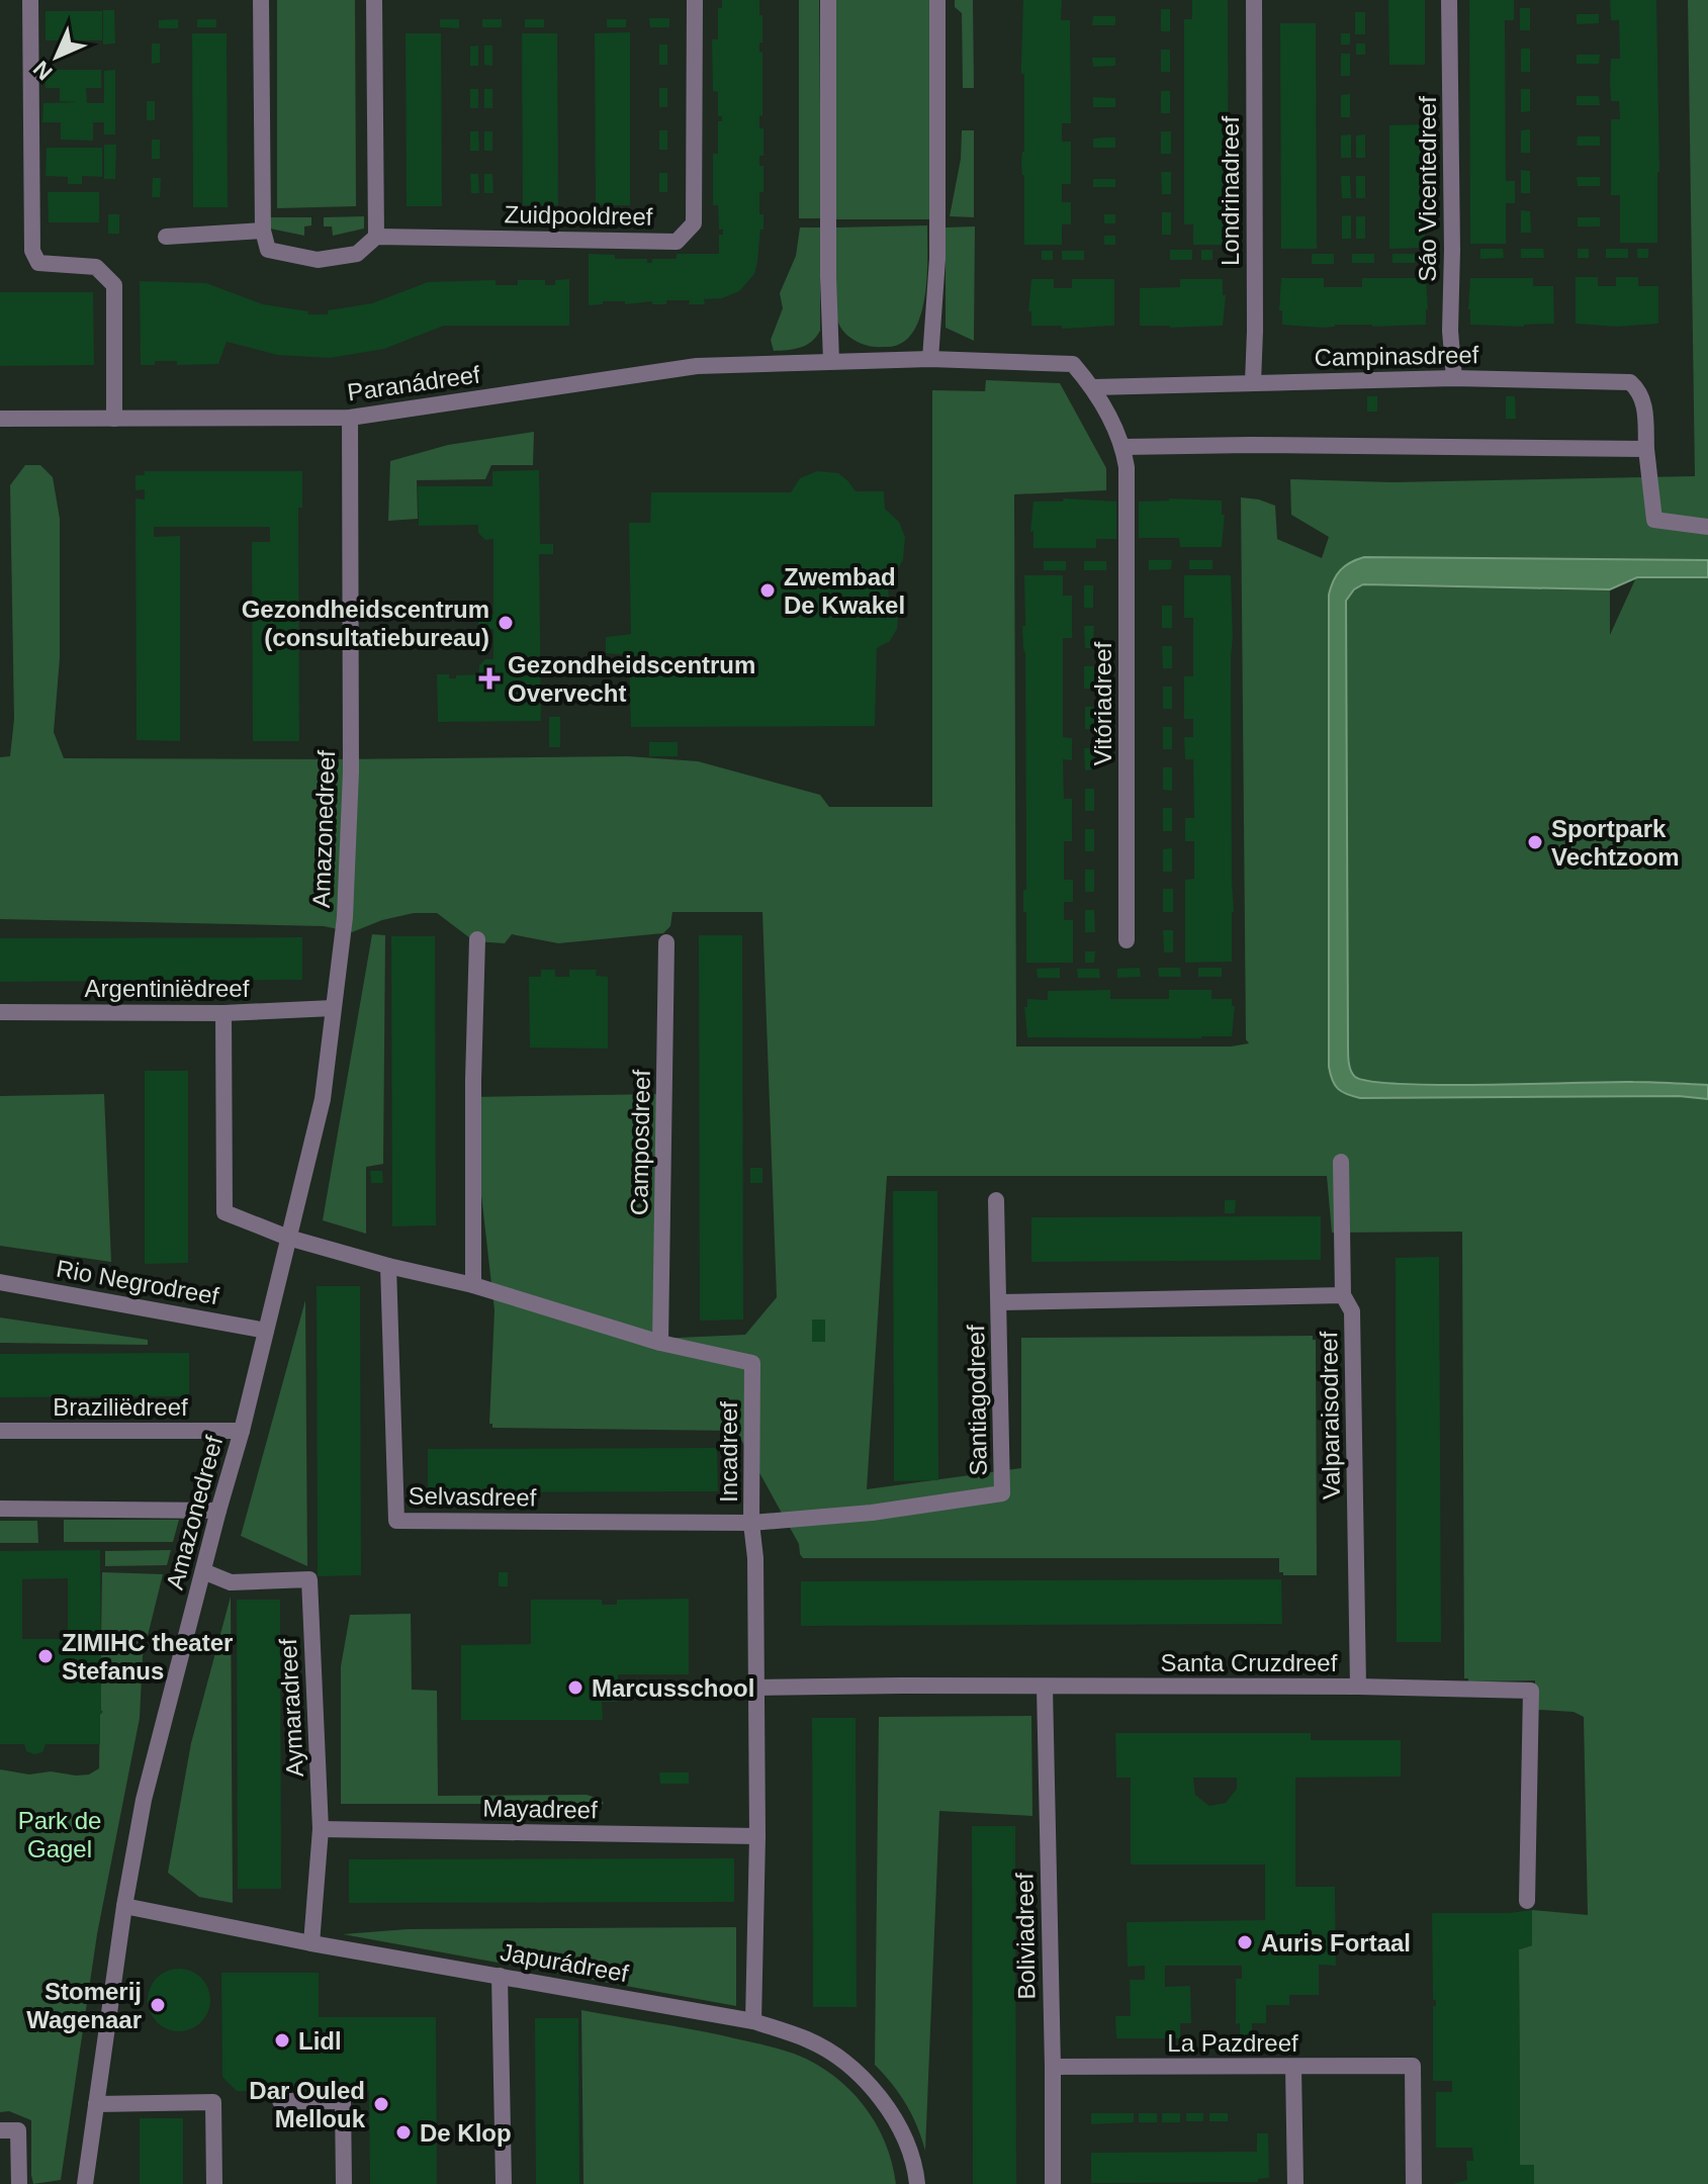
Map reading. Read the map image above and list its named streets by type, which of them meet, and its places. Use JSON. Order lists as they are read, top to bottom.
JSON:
{
  "streets": {
    "street": [
      "Sáo Vicentedreef",
      "Londrinadreef",
      "Zuidpooldreef",
      "Campinasdreef",
      "Paranádreef",
      "Vitóriadreef",
      "Amazonedreef",
      "Argentiniëdreef",
      "Camposdreef",
      "Rio Negrodreef",
      "Santiagodreef",
      "Braziliëdreef",
      "Valparaisodreef",
      "Incadreef",
      "Selvasdreef",
      "Santa Cruzdreef",
      "Aymaradreef",
      "Mayadreef",
      "Boliviadreef",
      "Japurádreef",
      "La Pazdreef"
    ]
  },
  "crossings": [
    ["Sáo Vicentedreef", "Campinasdreef"],
    ["Londrinadreef", "Campinasdreef"],
    ["Campinasdreef", "Paranádreef"],
    ["Paranádreef", "Vitóriadreef"],
    ["Paranádreef", "Amazonedreef"],
    ["Amazonedreef", "Argentiniëdreef"],
    ["Amazonedreef", "Rio Negrodreef"],
    ["Amazonedreef", "Braziliëdreef"],
    ["Amazonedreef", "Incadreef"],
    ["Amazonedreef", "Aymaradreef"],
    ["Amazonedreef", "Japurádreef"],
    ["Camposdreef", "Incadreef"],
    ["Santiagodreef", "Valparaisodreef"],
    ["Santiagodreef", "Incadreef"],
    ["Santiagodreef", "Selvasdreef"],
    ["Valparaisodreef", "Santa Cruzdreef"],
    ["Incadreef", "Selvasdreef"],
    ["Incadreef", "Santa Cruzdreef"],
    ["Incadreef", "Mayadreef"],
    ["Incadreef", "Japurádreef"],
    ["Santa Cruzdreef", "Boliviadreef"],
    ["Aymaradreef", "Mayadreef"],
    ["Aymaradreef", "Japurádreef"],
    ["Boliviadreef", "La Pazdreef"]
  ],
  "parks": ["Park de Gagel"],
  "places": {
    "other": [
      "Zwembad De Kwakel",
      "Gezondheidscentrum (consultatiebureau)",
      "Sportpark Vechtzoom",
      "ZIMIHC theater Stefanus",
      "Marcusschool",
      "Auris Fortaal",
      "Stomerij Wagenaar",
      "Lidl",
      "Dar Ouled Mellouk",
      "De Klop"
    ],
    "health": ["Gezondheidscentrum Overvecht"]
  },
  "north": "bottom left"
}
